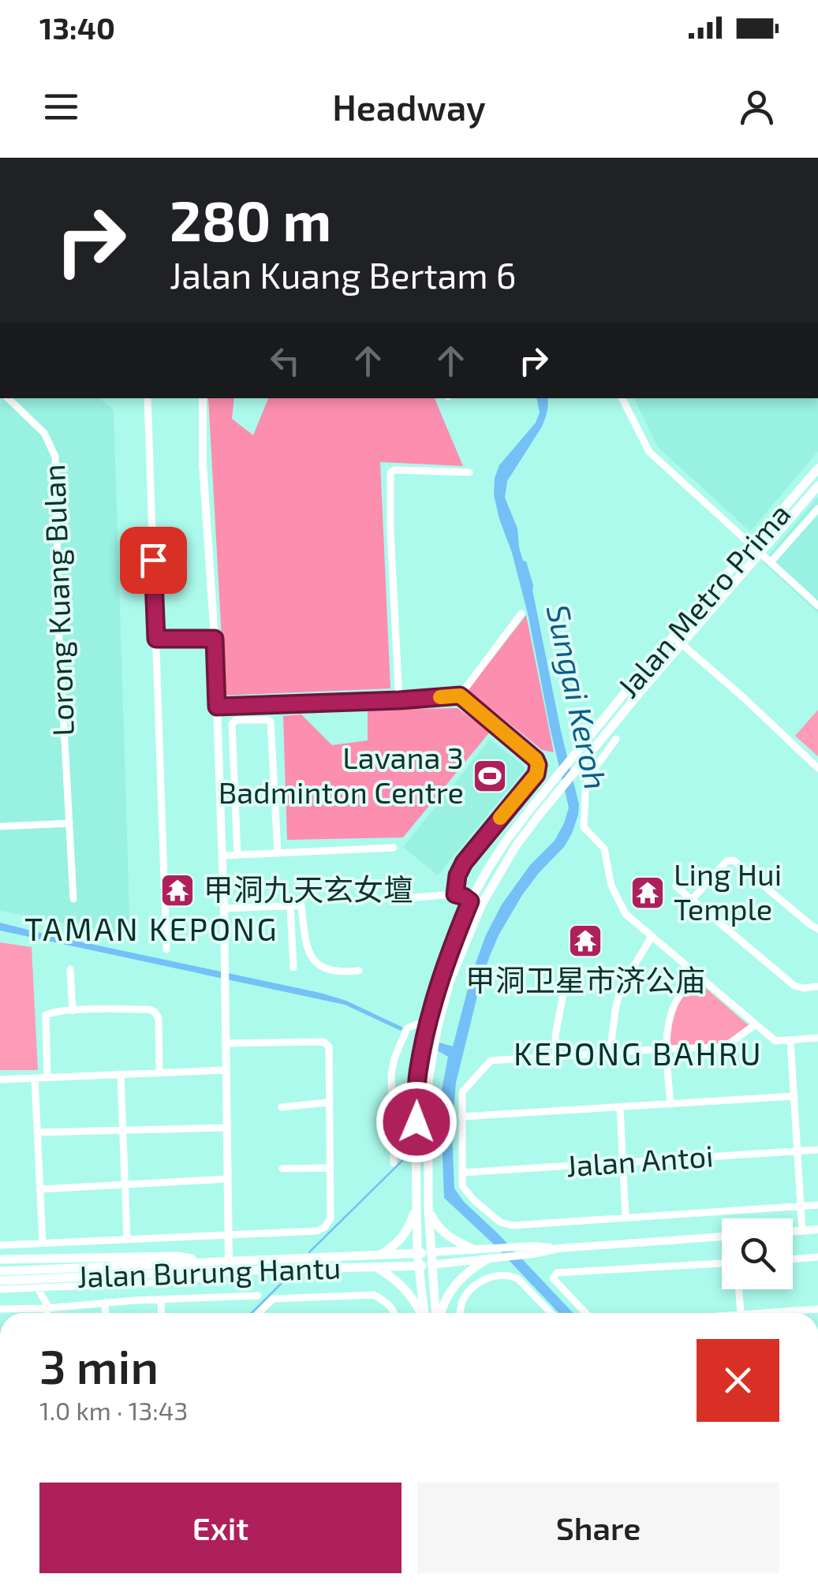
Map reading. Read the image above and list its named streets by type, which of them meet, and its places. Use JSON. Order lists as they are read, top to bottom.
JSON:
{
  "streets": {
    "main road": ["Jalan Metro Prima", "Jalan Burung Hantu"],
    "street": ["Lorong Kuang Bulan", "Jalan Antoi"]
  },
  "crossings": [
    ["Jalan Metro Prima", "Jalan Burung Hantu"]
  ],
  "districts": ["TAMAN KEPONG", "KEPONG BAHRU"],
  "water": ["Sungai Keroh"],
  "places": {
    "sports": ["Lavana 3 Badminton Centre"],
    "temple": ["甲洞九天玄女壇", "Ling Hui Temple", "甲洞卫星市济公庙"]
  },
  "page": {
    "status": "13:40",
    "header": "Headway",
    "turn": ["280 m", "Jalan Kuang Bertam 6"],
    "heading": ["3 min", "1.0 km · 13:43"],
    "buttons": ["Exit", "Share"]
  }
}
